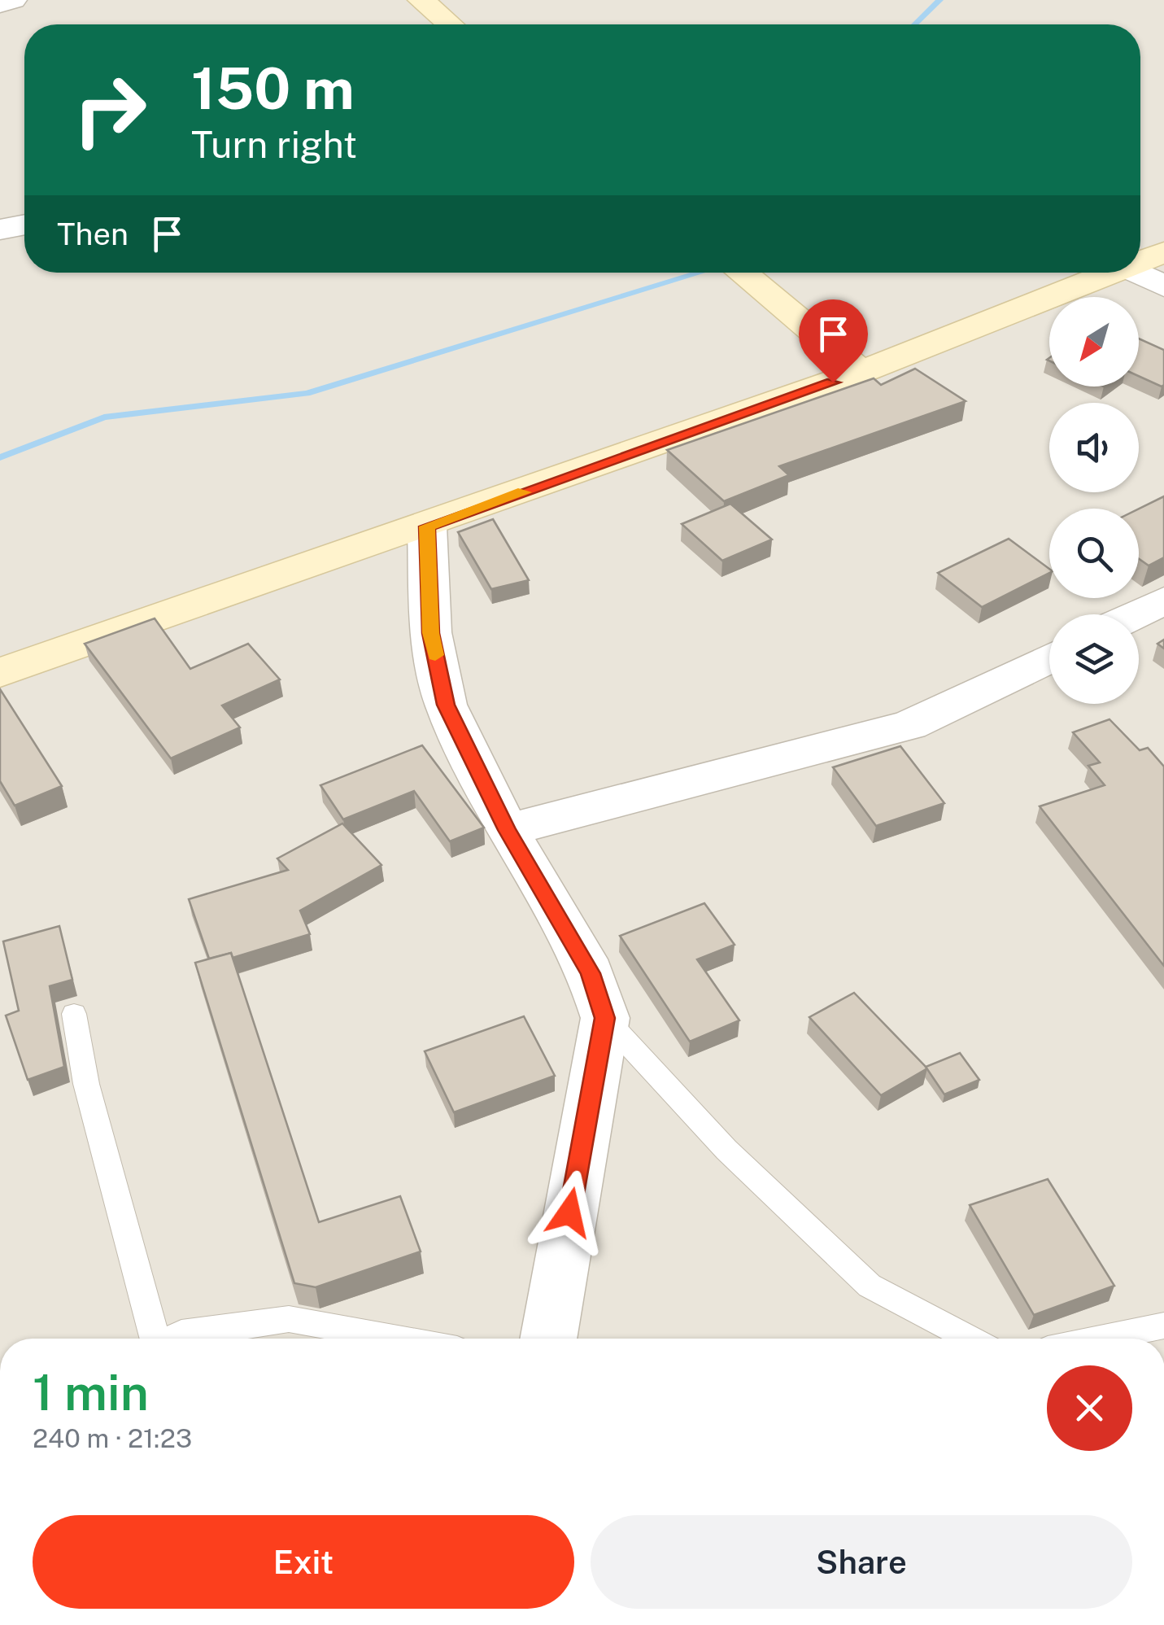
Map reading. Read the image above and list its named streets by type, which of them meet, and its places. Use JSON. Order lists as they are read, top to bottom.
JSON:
{
  "north": "bottom left",
  "page": {
    "turn": ["150 m", "Turn right"],
    "then": "Then",
    "heading": ["1 min", "240 m · 21:23"],
    "buttons": ["Exit", "Share"]
  }
}
